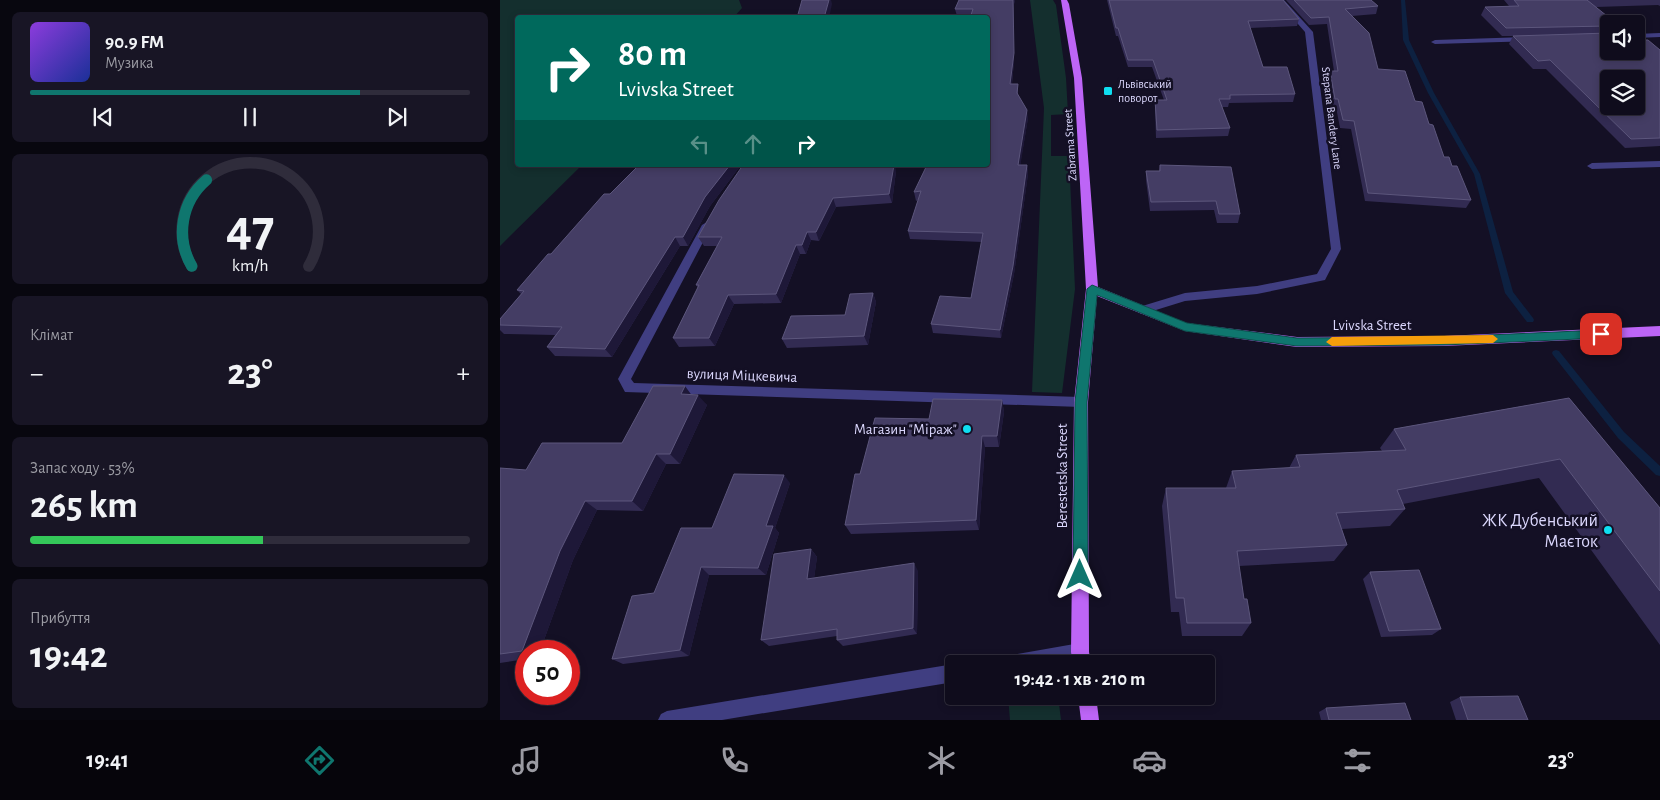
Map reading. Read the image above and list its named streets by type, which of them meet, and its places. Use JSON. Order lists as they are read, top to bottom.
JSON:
{
  "streets": {
    "main road": ["Zabrama Street", "Lvivska Street", "Berestetska Street"],
    "street": ["Stepana Bandery Lane", "вулиця Міцкевича"]
  },
  "crossings": [
    ["Stepana Bandery Lane", "Lvivska Street"],
    ["Zabrama Street", "Lvivska Street"],
    ["Zabrama Street", "Berestetska Street"],
    ["Lvivska Street", "Berestetska Street"],
    ["вулиця Міцкевича", "Berestetska Street"]
  ],
  "places": {
    "transit": ["Львівський поворот"],
    "other": ["Магазин \"Міраж\"", "ЖК Дубенський Маєток"]
  },
  "page": {
    "turn": ["80 m", "Lvivska Street"],
    "song": ["90.9 FM", "Музика"],
    "tile": [
      "Клімат",
      ["Запас ходу · 53%", "265 km"],
      ["Прибуття", "19:42"]
    ],
    "heat": ["−", "23°", "+"],
    "limit": "50",
    "trip": "19:42 · 1 хв · 210 m",
    "tabs": ["19:41", "23°"],
    "gauge": ["47", "km/h"]
  }
}
